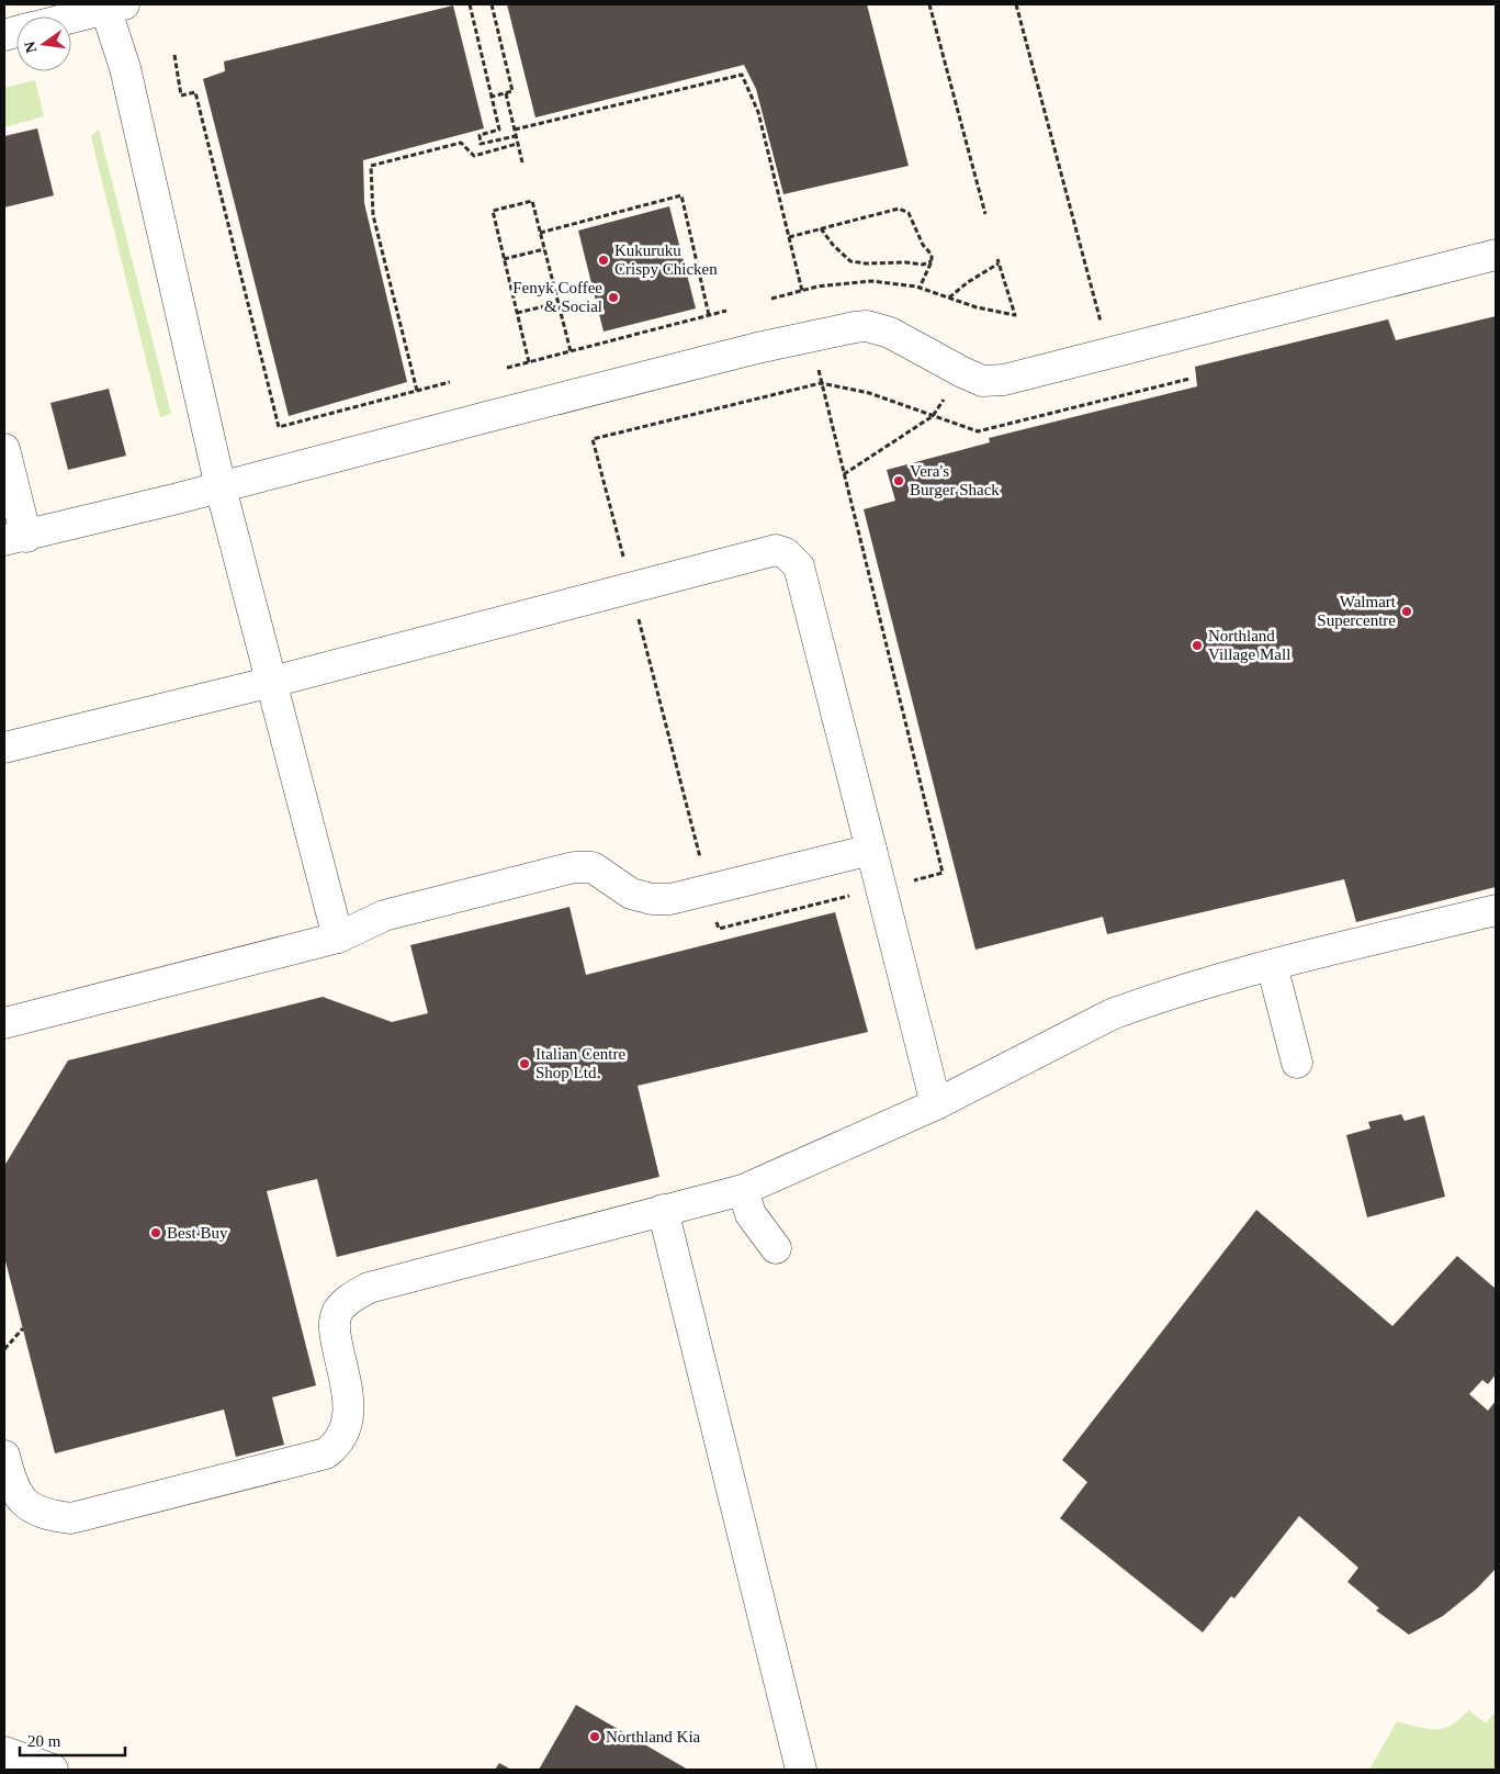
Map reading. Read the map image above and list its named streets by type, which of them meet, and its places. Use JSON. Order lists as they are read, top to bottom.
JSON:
{
  "places": [
    "Kukuruku Crispy Chicken",
    "Fenyk Coffee & Social",
    "Vera's Burger Shack",
    "Walmart Supercentre",
    "Northland Village Mall",
    "Italian Centre Shop Ltd.",
    "Best Buy",
    "Northland Kia"
  ],
  "scale_bar": "20 m",
  "north": "left"
}
